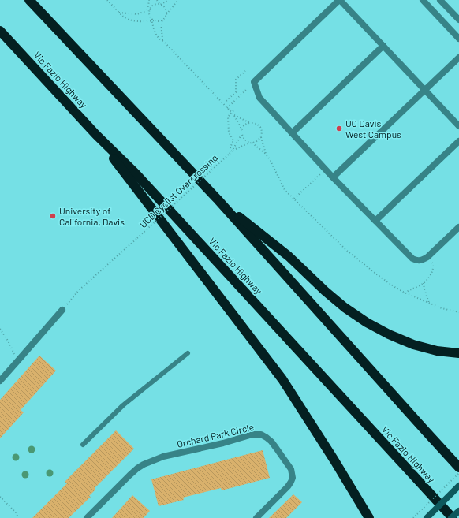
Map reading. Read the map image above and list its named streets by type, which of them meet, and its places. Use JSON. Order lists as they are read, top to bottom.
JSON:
{
  "streets": {
    "highway": ["Vic Fazio Highway"],
    "street": ["Orchard Park Circle"],
    "path": ["UCD Cyclist Overcrossing"]
  },
  "places": ["UC Davis West Campus", "University of California, Davis"]
}
